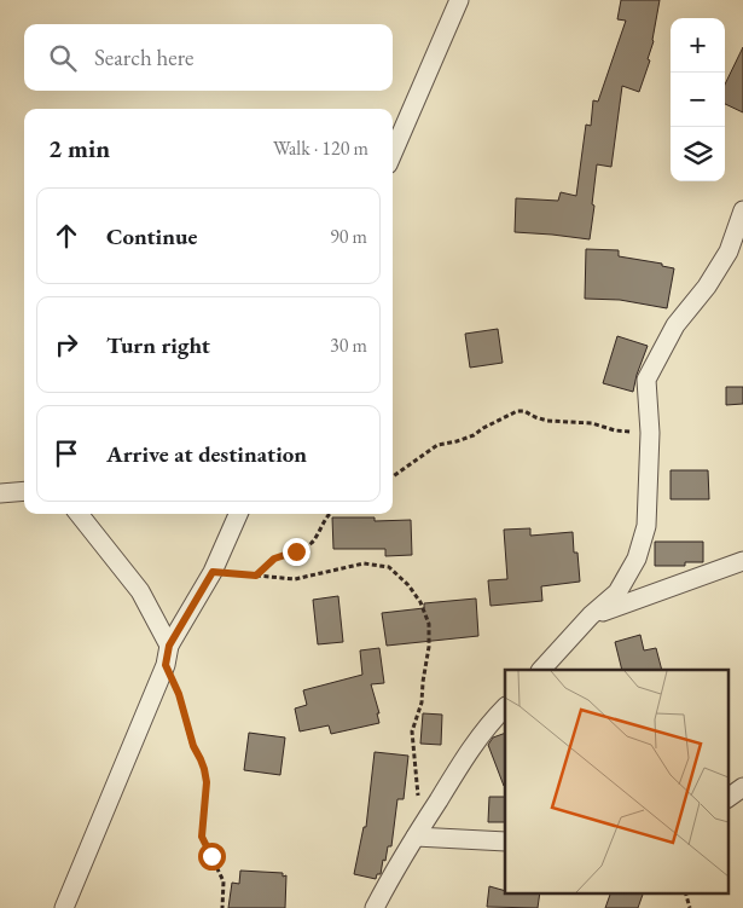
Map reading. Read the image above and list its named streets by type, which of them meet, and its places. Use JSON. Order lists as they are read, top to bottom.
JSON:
{
  "page": {
    "map_buttons": ["+", "−"],
    "search": "Search here",
    "heading": ["2 min", "Walk · 120 m"],
    "list": [
      ["Continue", "90 m"],
      ["Turn right", "30 m"],
      "Arrive at destination"
    ]
  }
}
